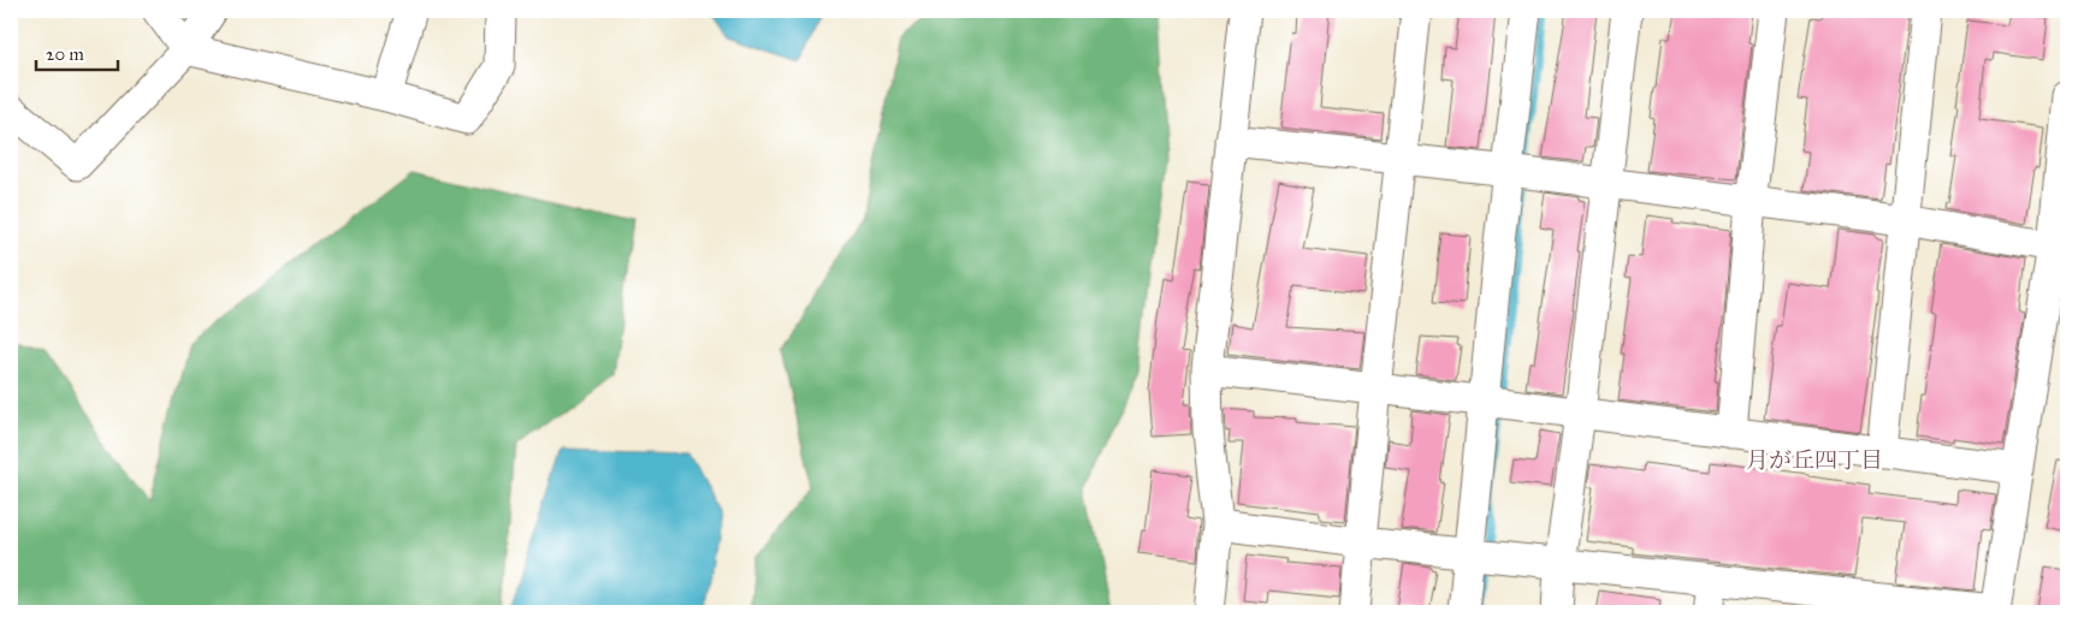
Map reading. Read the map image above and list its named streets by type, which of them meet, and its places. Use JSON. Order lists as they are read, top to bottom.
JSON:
{
  "districts": ["月が丘四丁目"],
  "scale_bar": "20 m"
}
